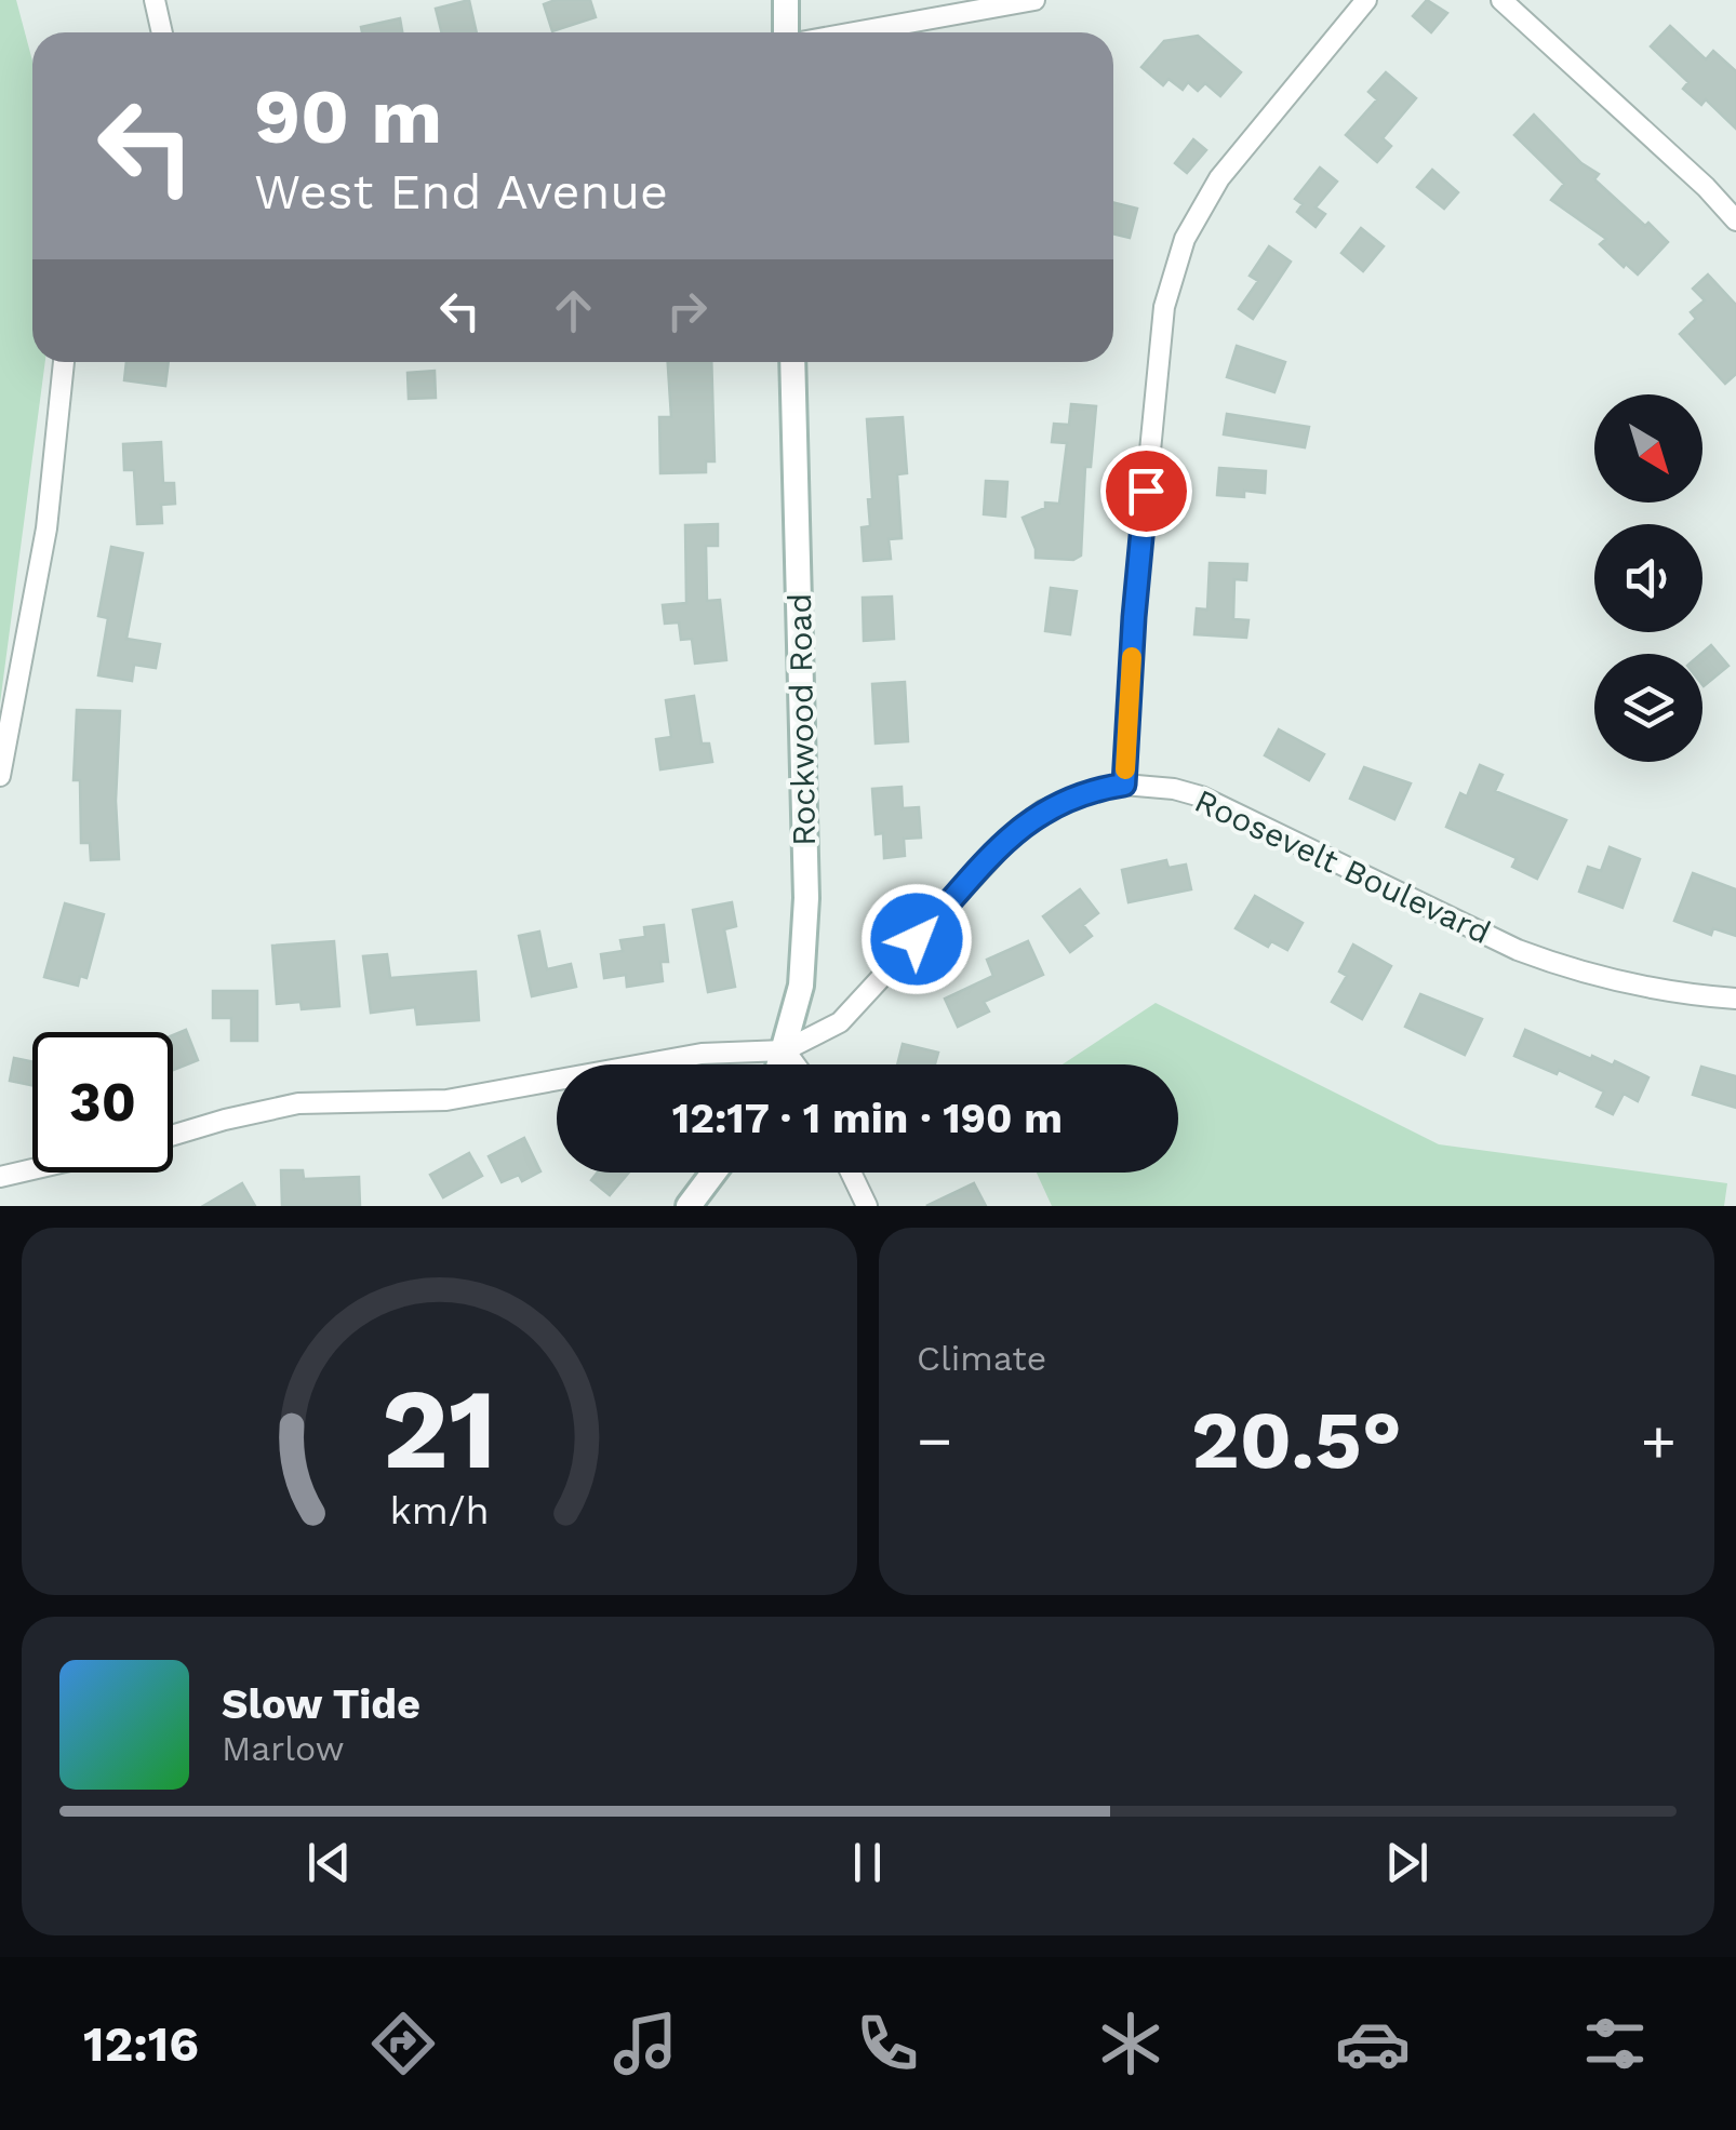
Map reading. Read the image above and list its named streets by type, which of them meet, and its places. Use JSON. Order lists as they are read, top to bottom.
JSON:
{
  "streets": {
    "street": ["Rockwood Road", "Roosevelt Boulevard"]
  },
  "crossings": [
    ["Rockwood Road", "Roosevelt Boulevard"]
  ],
  "north": "bottom right",
  "page": {
    "turn": ["90 m", "West End Avenue"],
    "limit": "30",
    "trip": "12:17 · 1 min · 190 m",
    "tile": "Climate",
    "heat": ["−", "20.5°", "+"],
    "song": ["Slow Tide", "Marlow"],
    "tabs": "12:16",
    "gauge": ["21", "km/h"]
  }
}
